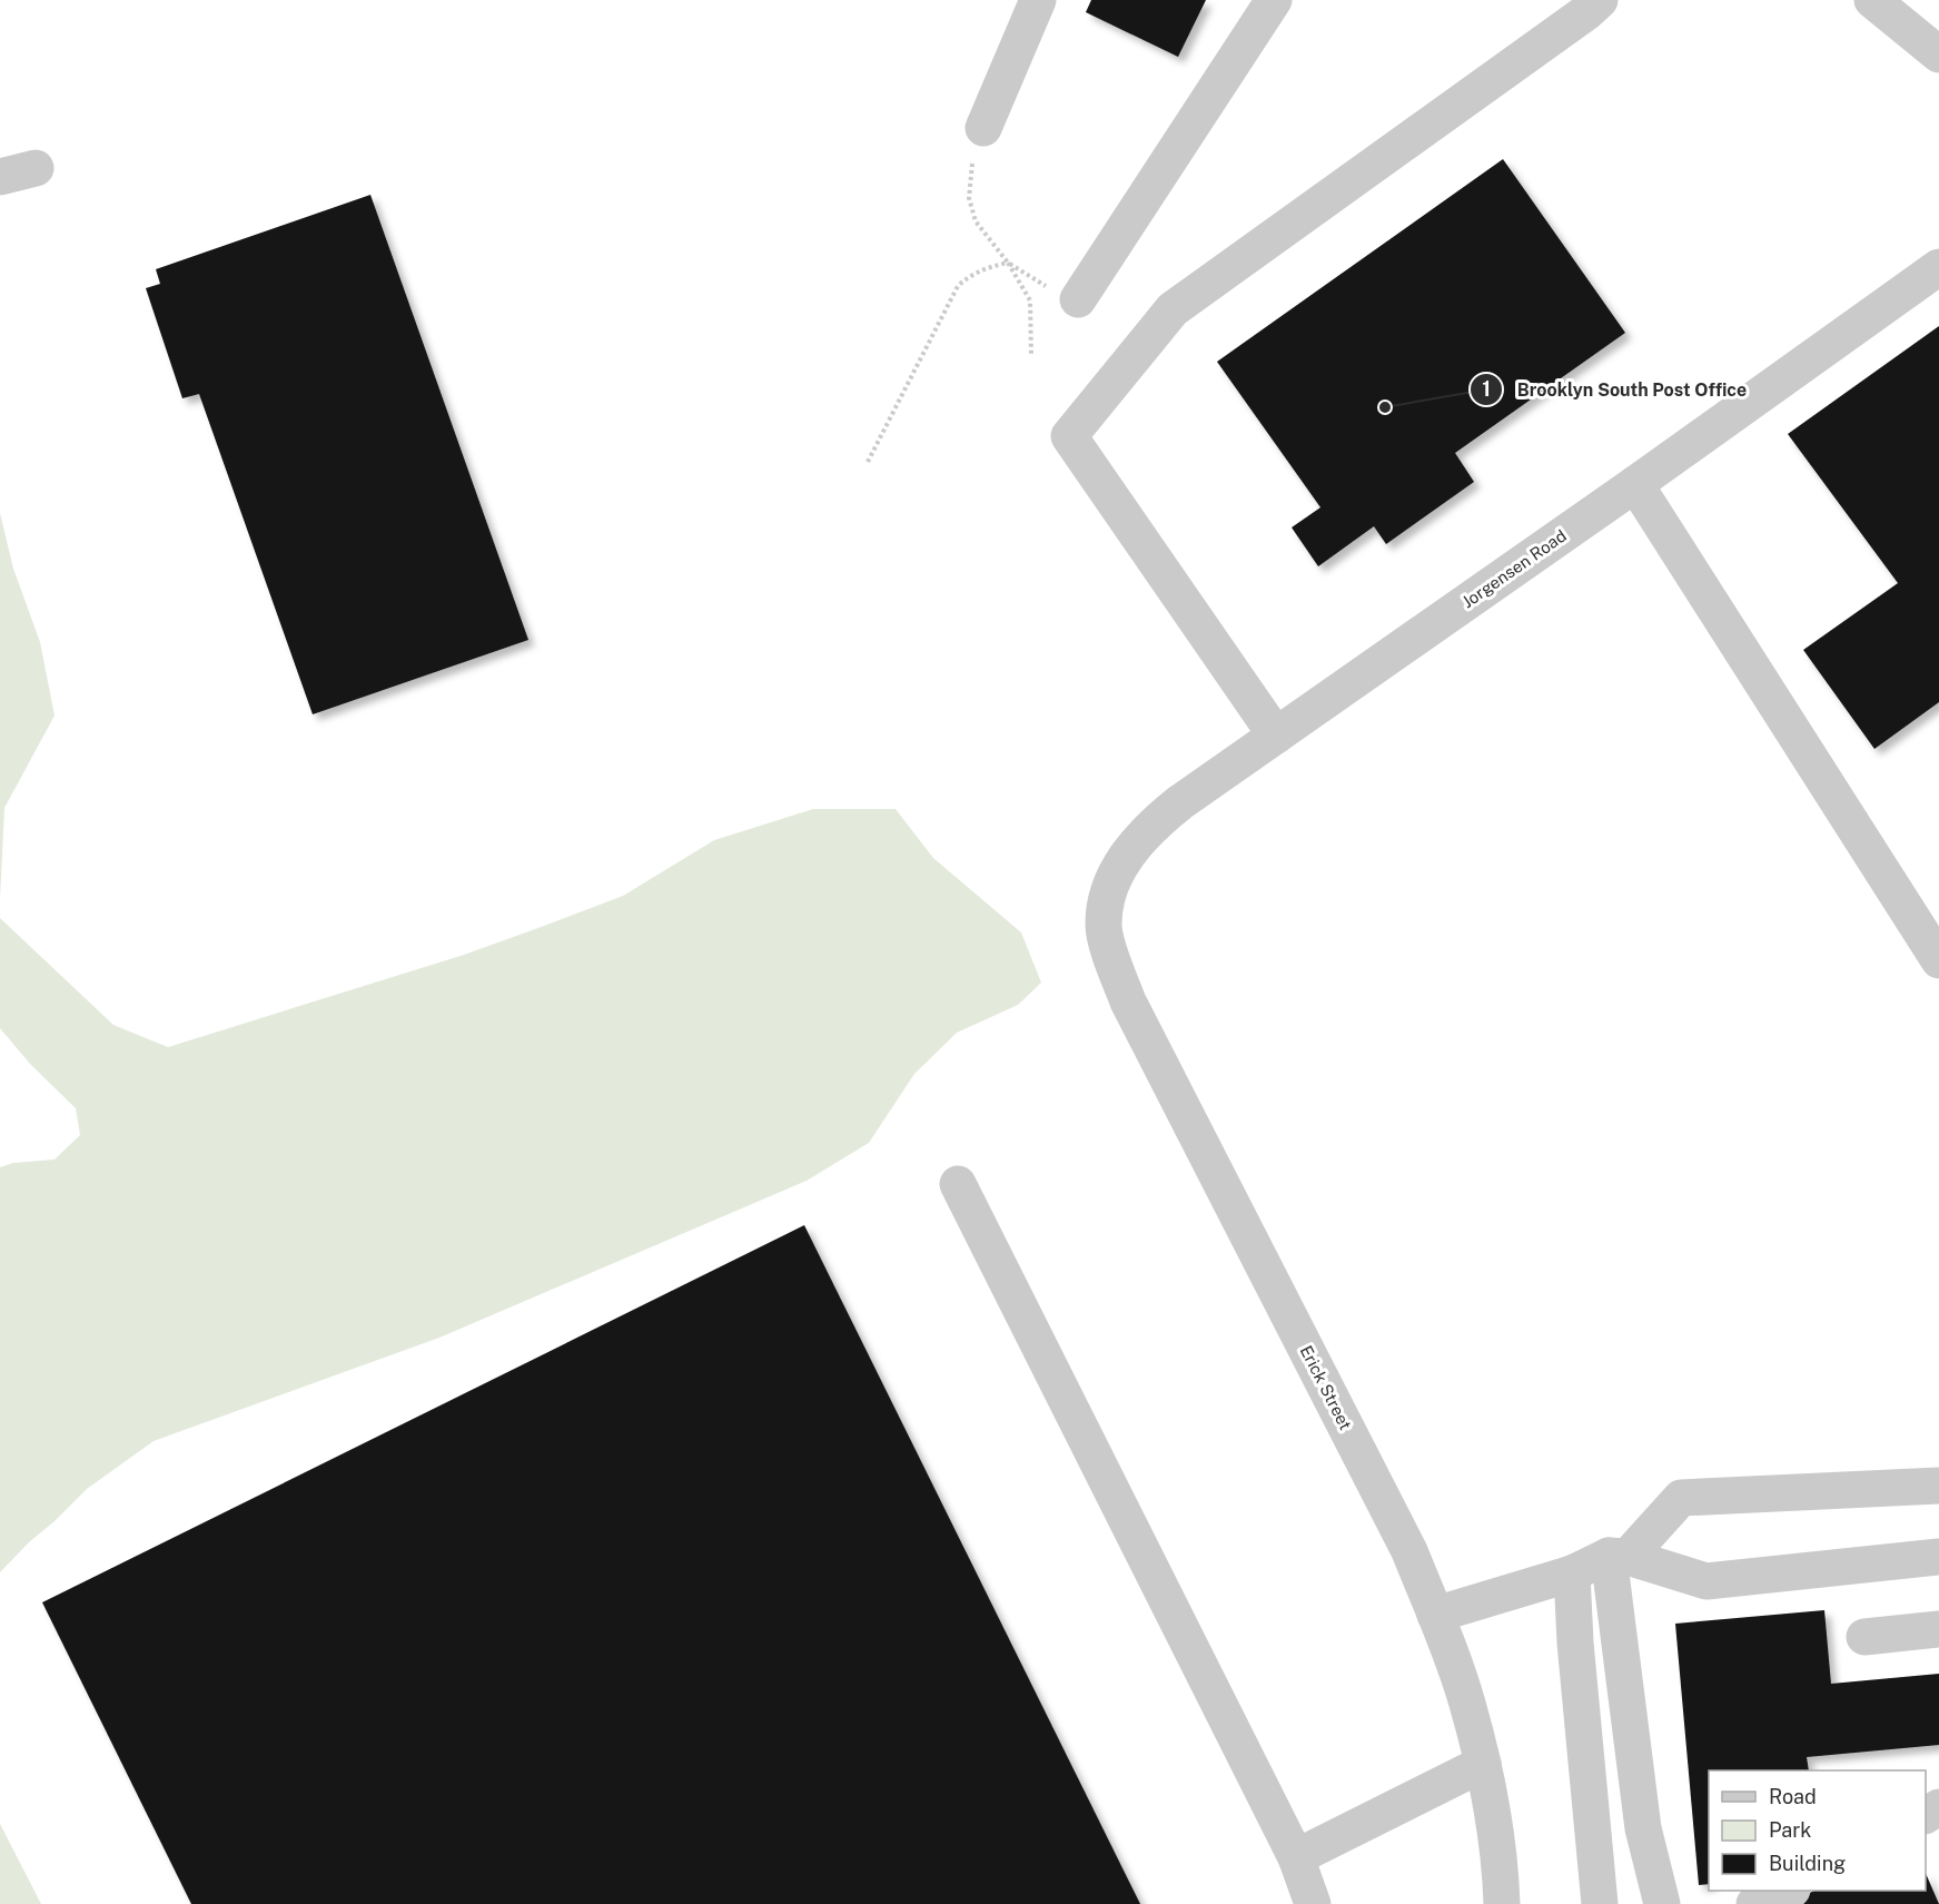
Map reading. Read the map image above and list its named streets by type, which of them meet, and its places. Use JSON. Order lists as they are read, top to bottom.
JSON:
{
  "streets": {
    "street": ["Jorgensen Road", "Erick Street"]
  },
  "crossings": [
    ["Jorgensen Road", "Erick Street"]
  ],
  "places": ["Brooklyn South Post Office"],
  "legend": ["Road", "Park", "Building"]
}
